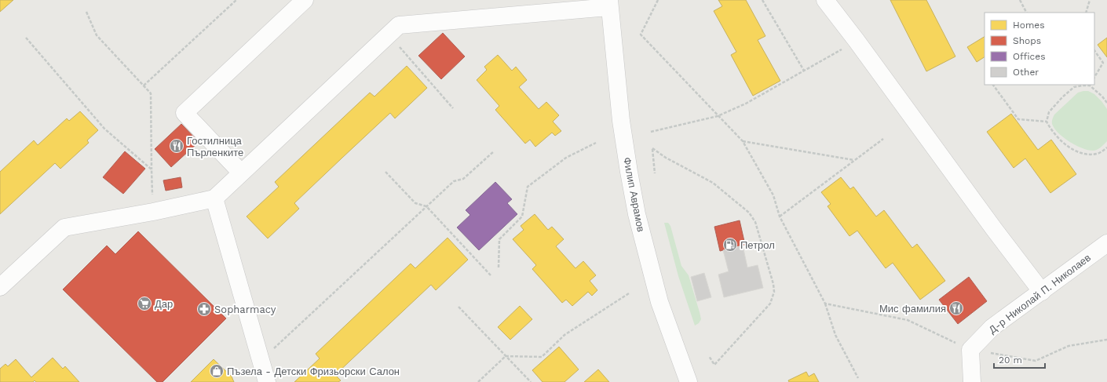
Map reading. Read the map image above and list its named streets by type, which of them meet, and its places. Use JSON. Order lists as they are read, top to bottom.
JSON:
{
  "streets": {
    "street": ["Филип Аврамов", "Д-р Николай П. Николаев"]
  },
  "places": {
    "restaurant": ["Гостилница Пърленките", "Мис фамилия"],
    "fuel station": ["Петрол"],
    "supermarket": ["Дар"],
    "pharmacy": ["Sopharmacy"],
    "shop": ["Пъзела - Детски Фризьорски Салон"]
  },
  "legend": [
    "Homes",
    "Shops",
    "Offices",
    "Other"
  ],
  "scale_bar": "20 m"
}
